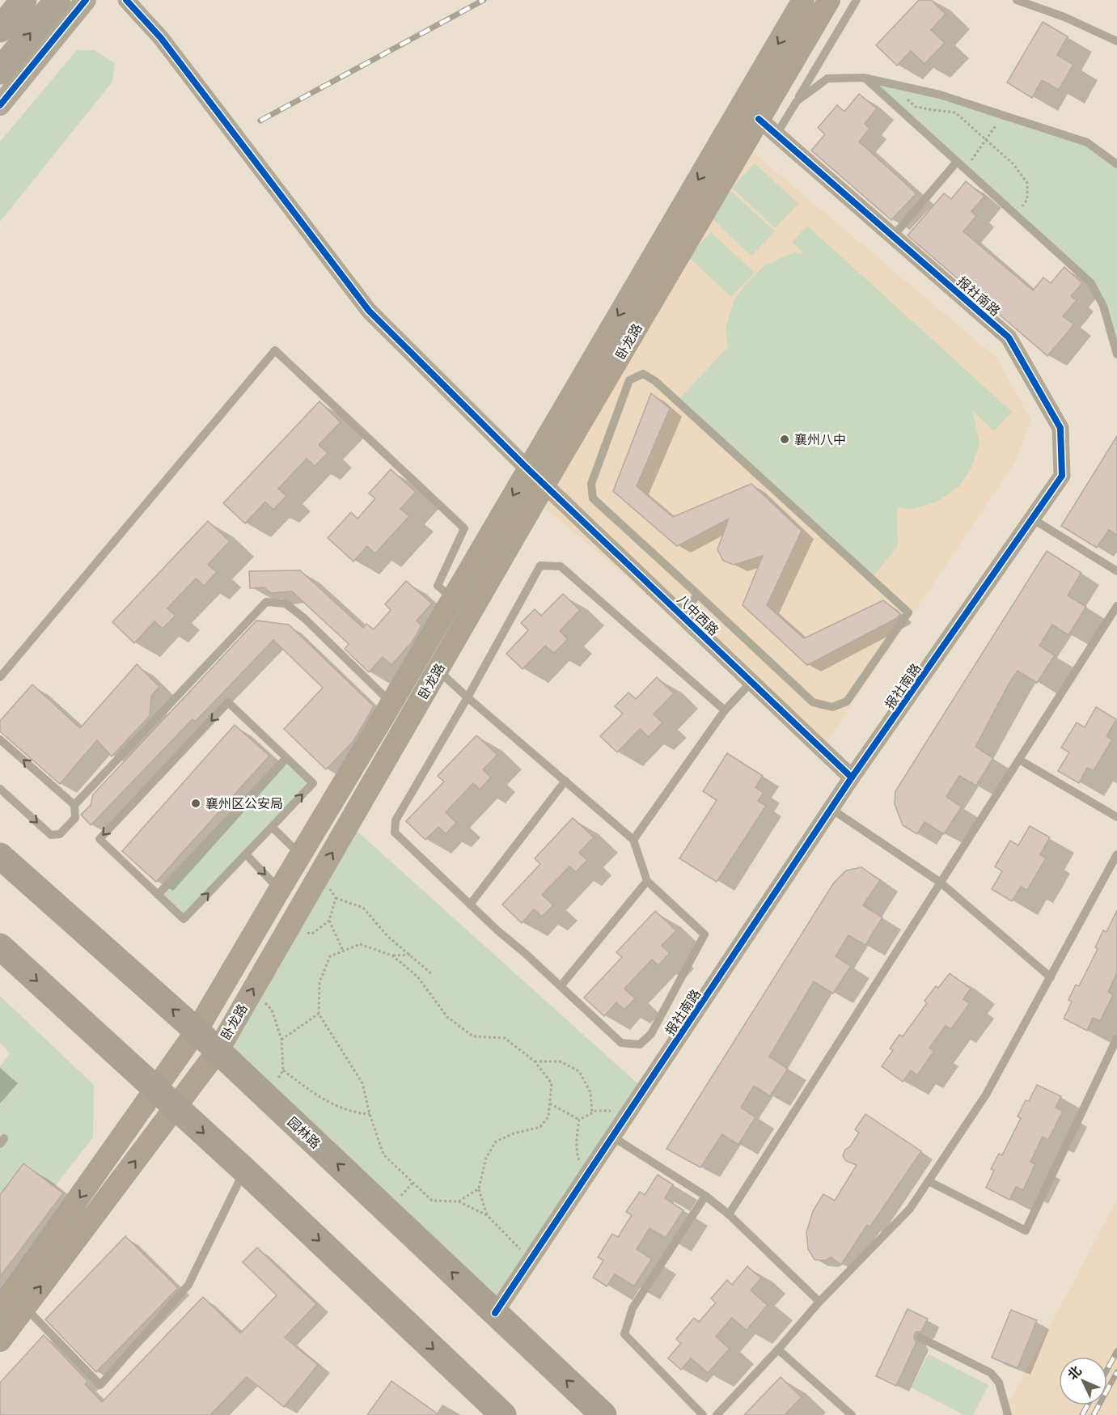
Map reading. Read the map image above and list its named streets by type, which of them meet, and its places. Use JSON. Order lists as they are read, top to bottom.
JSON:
{
  "streets": {
    "main road": ["卧龙路", "园林路"],
    "street": ["报社南路", "八中西路"]
  },
  "crossings": [
    ["报社南路", "卧龙路"],
    ["报社南路", "八中西路"],
    ["报社南路", "园林路"],
    ["卧龙路", "八中西路"],
    ["卧龙路", "园林路"]
  ],
  "places": ["襄州八中", "襄州区公安局"],
  "north": "top left"
}
